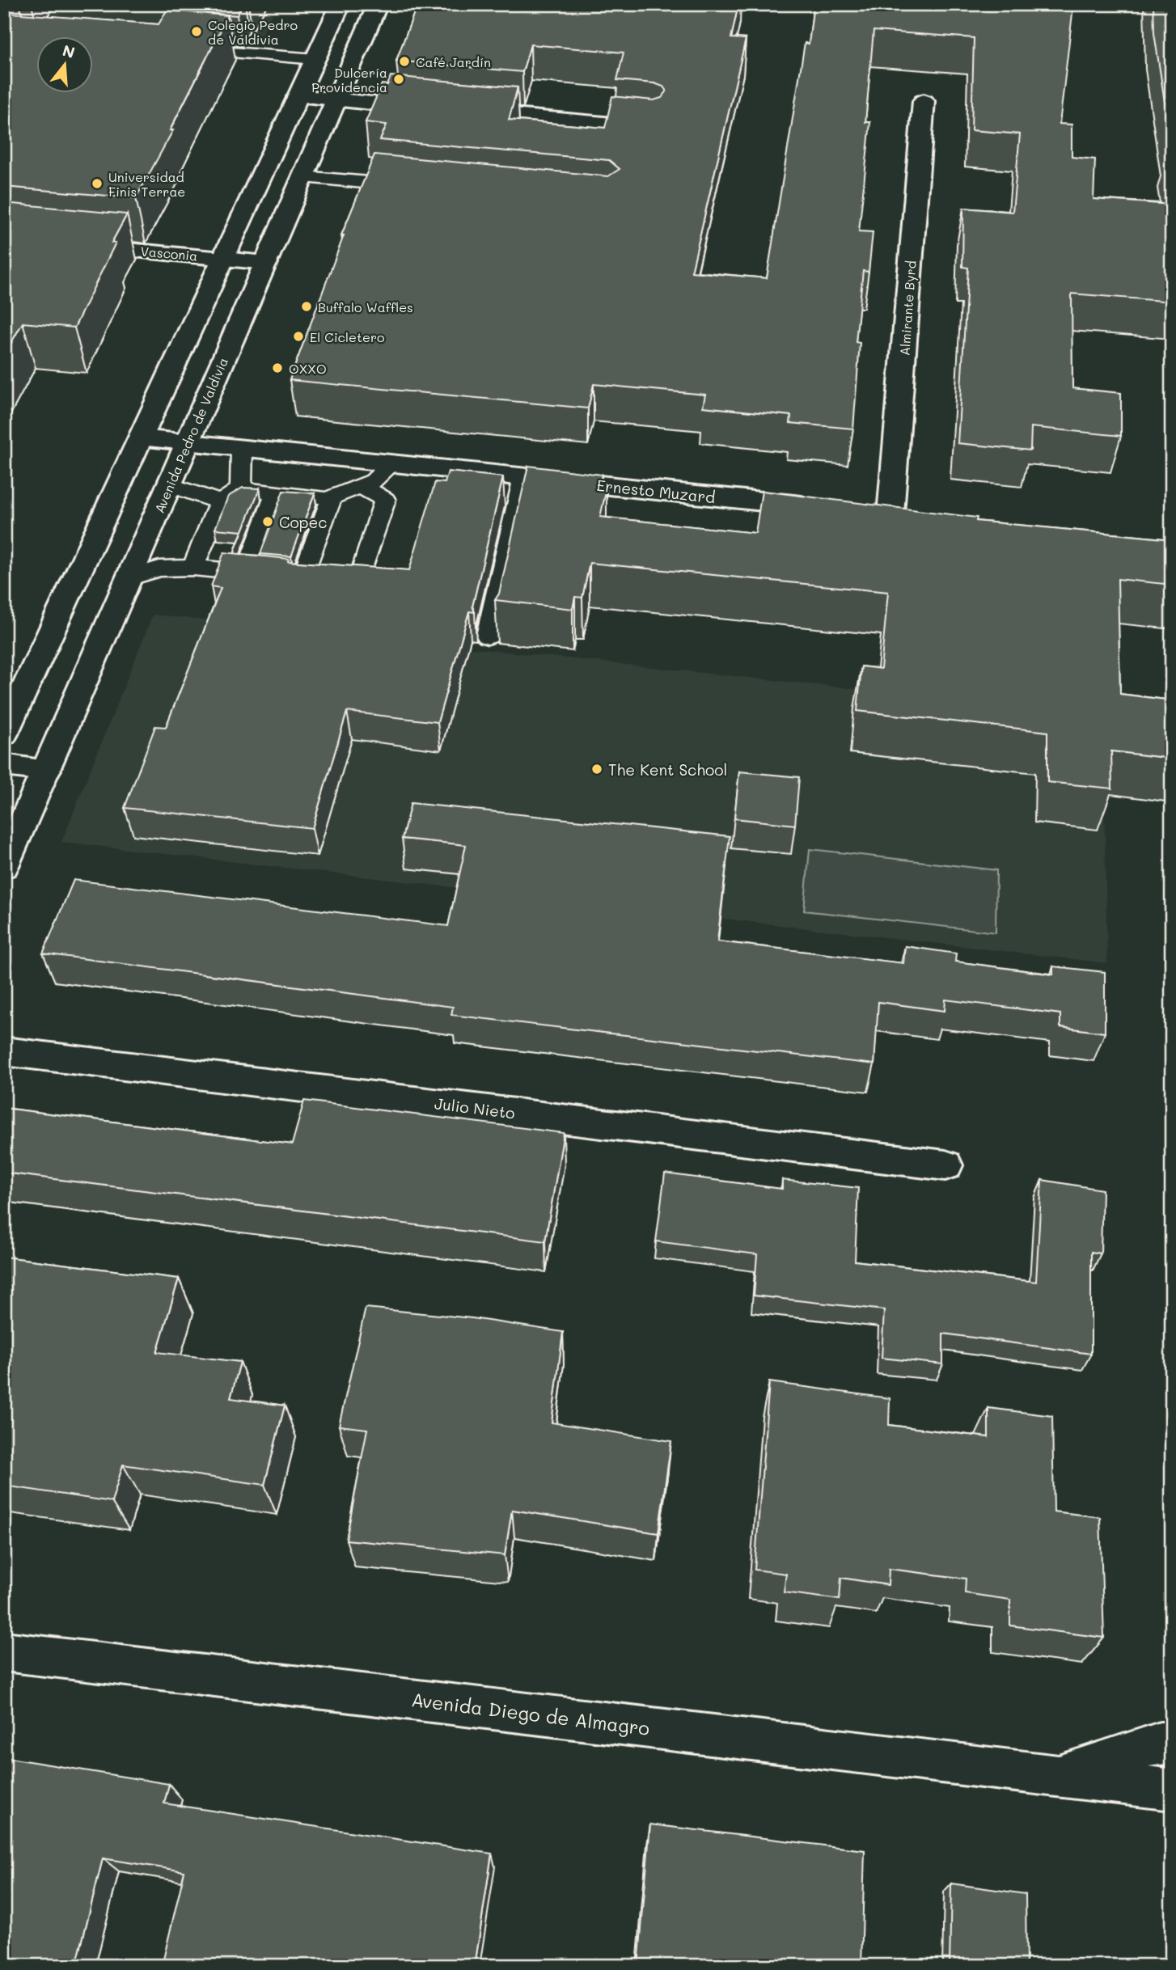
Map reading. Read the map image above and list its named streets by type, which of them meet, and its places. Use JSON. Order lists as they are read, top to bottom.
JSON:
{
  "streets": {
    "street": [
      "Vasconia",
      "Almirante Byrd",
      "Avenida Pedro de Valdivia",
      "Ernesto Muzard",
      "Julio Nieto",
      "Avenida Diego de Almagro"
    ]
  },
  "crossings": [
    ["Vasconia", "Avenida Pedro de Valdivia"],
    ["Avenida Pedro de Valdivia", "Ernesto Muzard"]
  ],
  "places": [
    "Colegio Pedro de Valdivia",
    "Café Jardín",
    "Dulcería Providencia",
    "Universidad Finis Terrae",
    "Buffalo Waffles",
    "El Cicletero",
    "OXXO",
    "Copec",
    "The Kent School"
  ],
  "north": "top"
}
